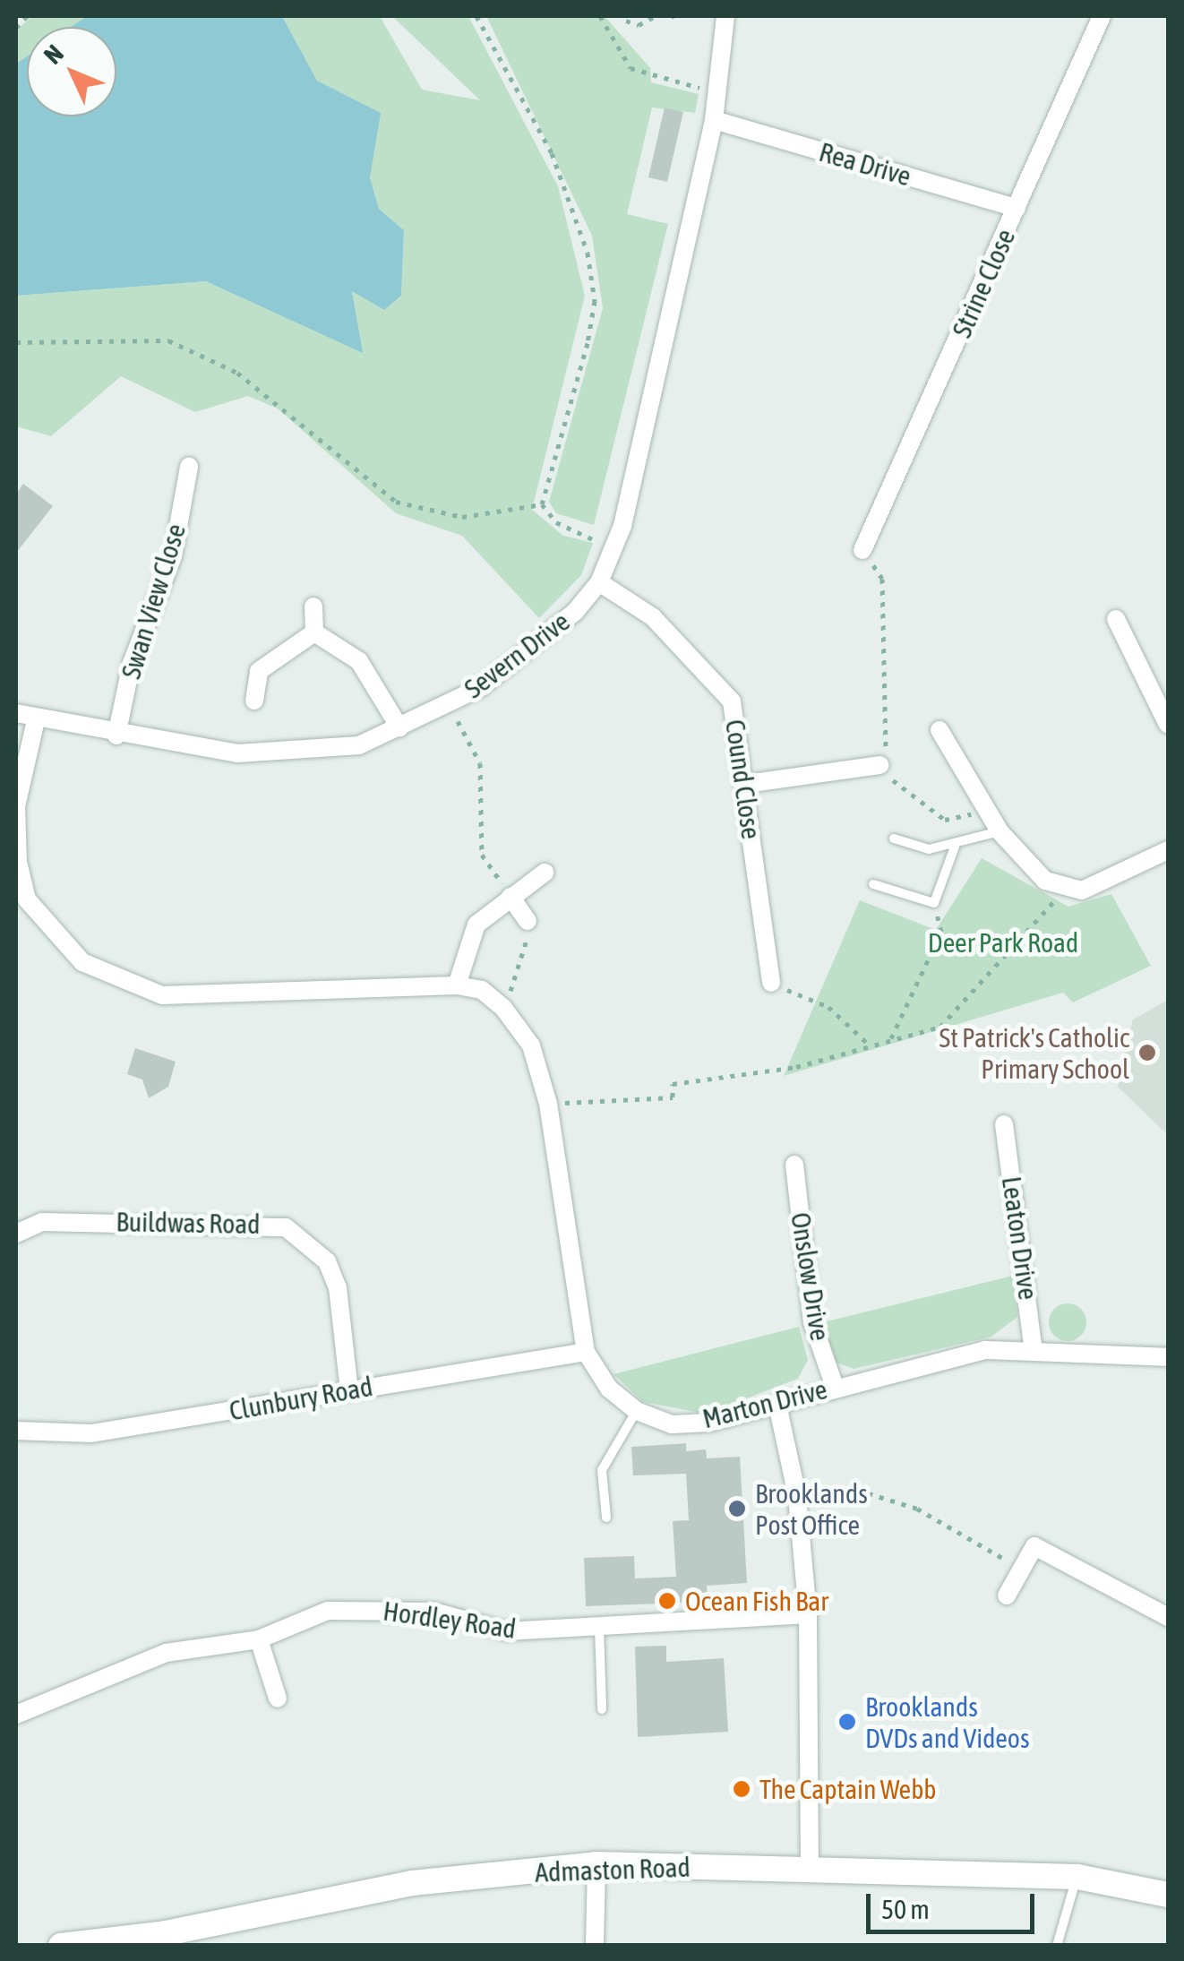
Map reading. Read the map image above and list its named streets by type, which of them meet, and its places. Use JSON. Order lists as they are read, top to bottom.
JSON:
{
  "streets": {
    "street": [
      "Rea Drive",
      "Strine Close",
      "Swan View Close",
      "Severn Drive",
      "Cound Close",
      "Buildwas Road",
      "Leaton Drive",
      "Onslow Drive",
      "Clunbury Road",
      "Marton Drive",
      "Hordley Road",
      "Admaston Road"
    ]
  },
  "crossings": [
    ["Rea Drive", "Strine Close"],
    ["Rea Drive", "Severn Drive"],
    ["Swan View Close", "Severn Drive"],
    ["Severn Drive", "Cound Close"],
    ["Severn Drive", "Marton Drive"],
    ["Buildwas Road", "Clunbury Road"],
    ["Leaton Drive", "Marton Drive"],
    ["Onslow Drive", "Marton Drive"],
    ["Clunbury Road", "Marton Drive"]
  ],
  "parks": ["Deer Park Road"],
  "places": [
    "St Patrick's Catholic Primary School",
    "Brooklands Post Office",
    "Ocean Fish Bar",
    "Brooklands DVDs and Videos",
    "The Captain Webb"
  ],
  "scale_bar": "50 m",
  "north": "top left"
}
